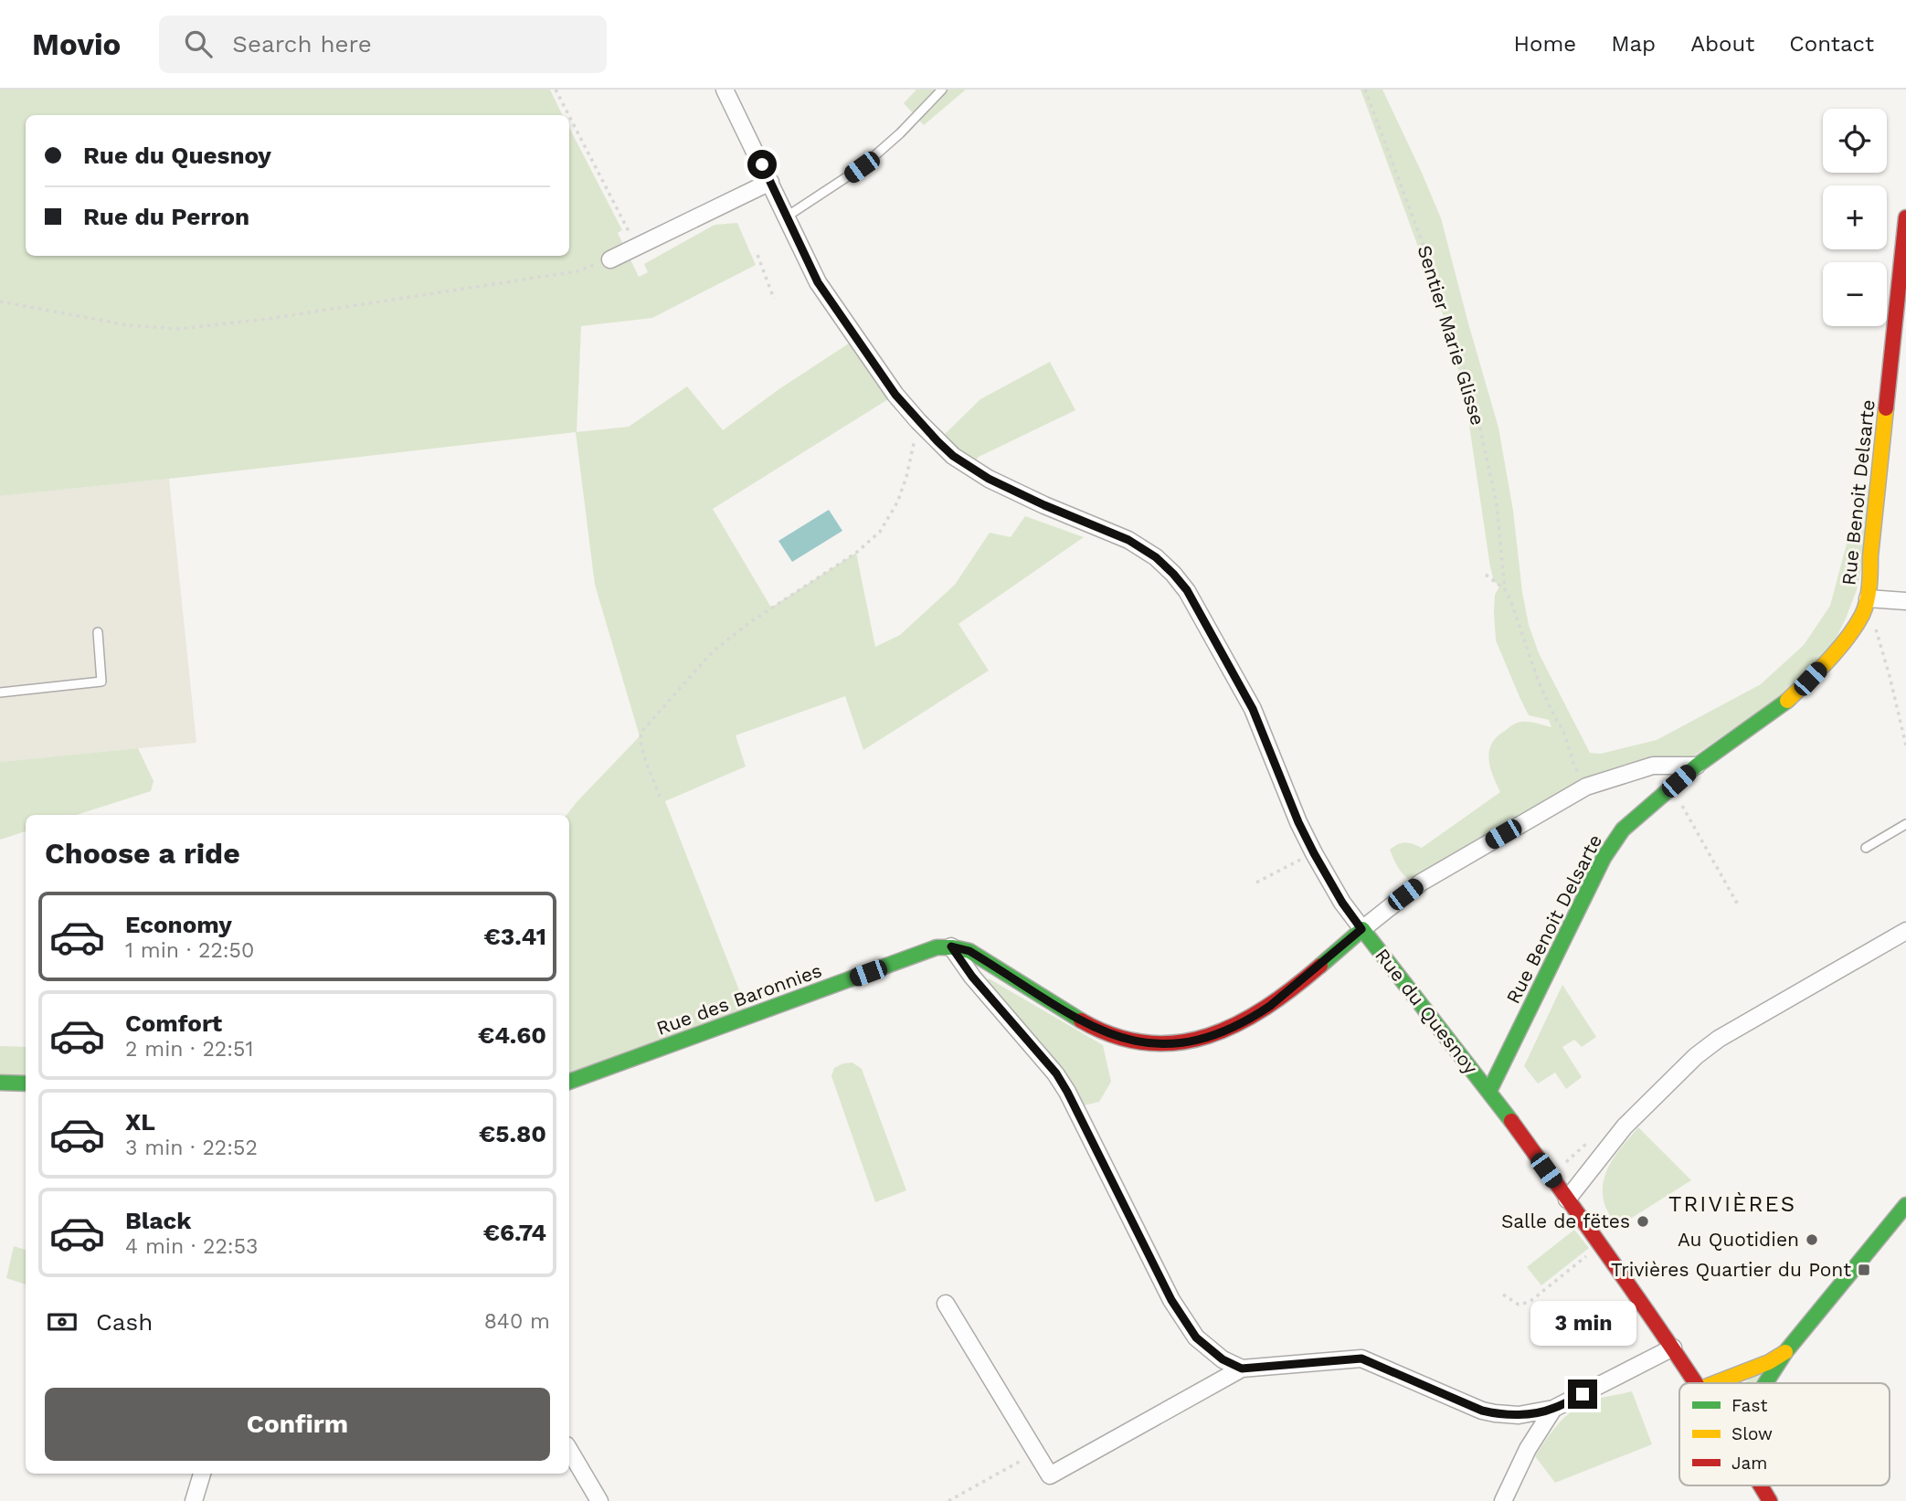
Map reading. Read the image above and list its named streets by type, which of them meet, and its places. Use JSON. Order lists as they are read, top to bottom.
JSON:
{
  "streets": {
    "street": ["Rue Benoit Delsarte", "Rue des Baronnies", "Rue du Quesnoy"],
    "path": ["Sentier Marie Glisse"]
  },
  "crossings": [
    ["Rue Benoit Delsarte", "Rue du Quesnoy"]
  ],
  "districts": ["TRIVIÈRES"],
  "places": {
    "other": ["Salle de fëtes", "Au Quotidien"],
    "transit": ["Trivières Quartier du Pont"]
  },
  "legend": ["Fast", "Slow", "Jam"],
  "page": {
    "header": "Movio",
    "search": "Search here",
    "nav": [
      "Home",
      "Map",
      "About",
      "Contact"
    ],
    "map_buttons": ["+", "−"],
    "banner": ["Rue du Quesnoy", "Rue du Perron"],
    "heading": "Choose a ride",
    "list": [
      {
        "name": "Economy",
        "note": "1 min · 22:50",
        "value": "€3.41"
      },
      {
        "name": "Comfort",
        "note": "2 min · 22:51",
        "value": "€4.60"
      },
      {
        "name": "XL",
        "note": "3 min · 22:52",
        "value": "€5.80"
      },
      {
        "name": "Black",
        "note": "4 min · 22:53",
        "value": "€6.74"
      }
    ],
    "pay": ["Cash", "840 m"],
    "bubble": "3 min",
    "buttons": "Confirm"
  }
}
